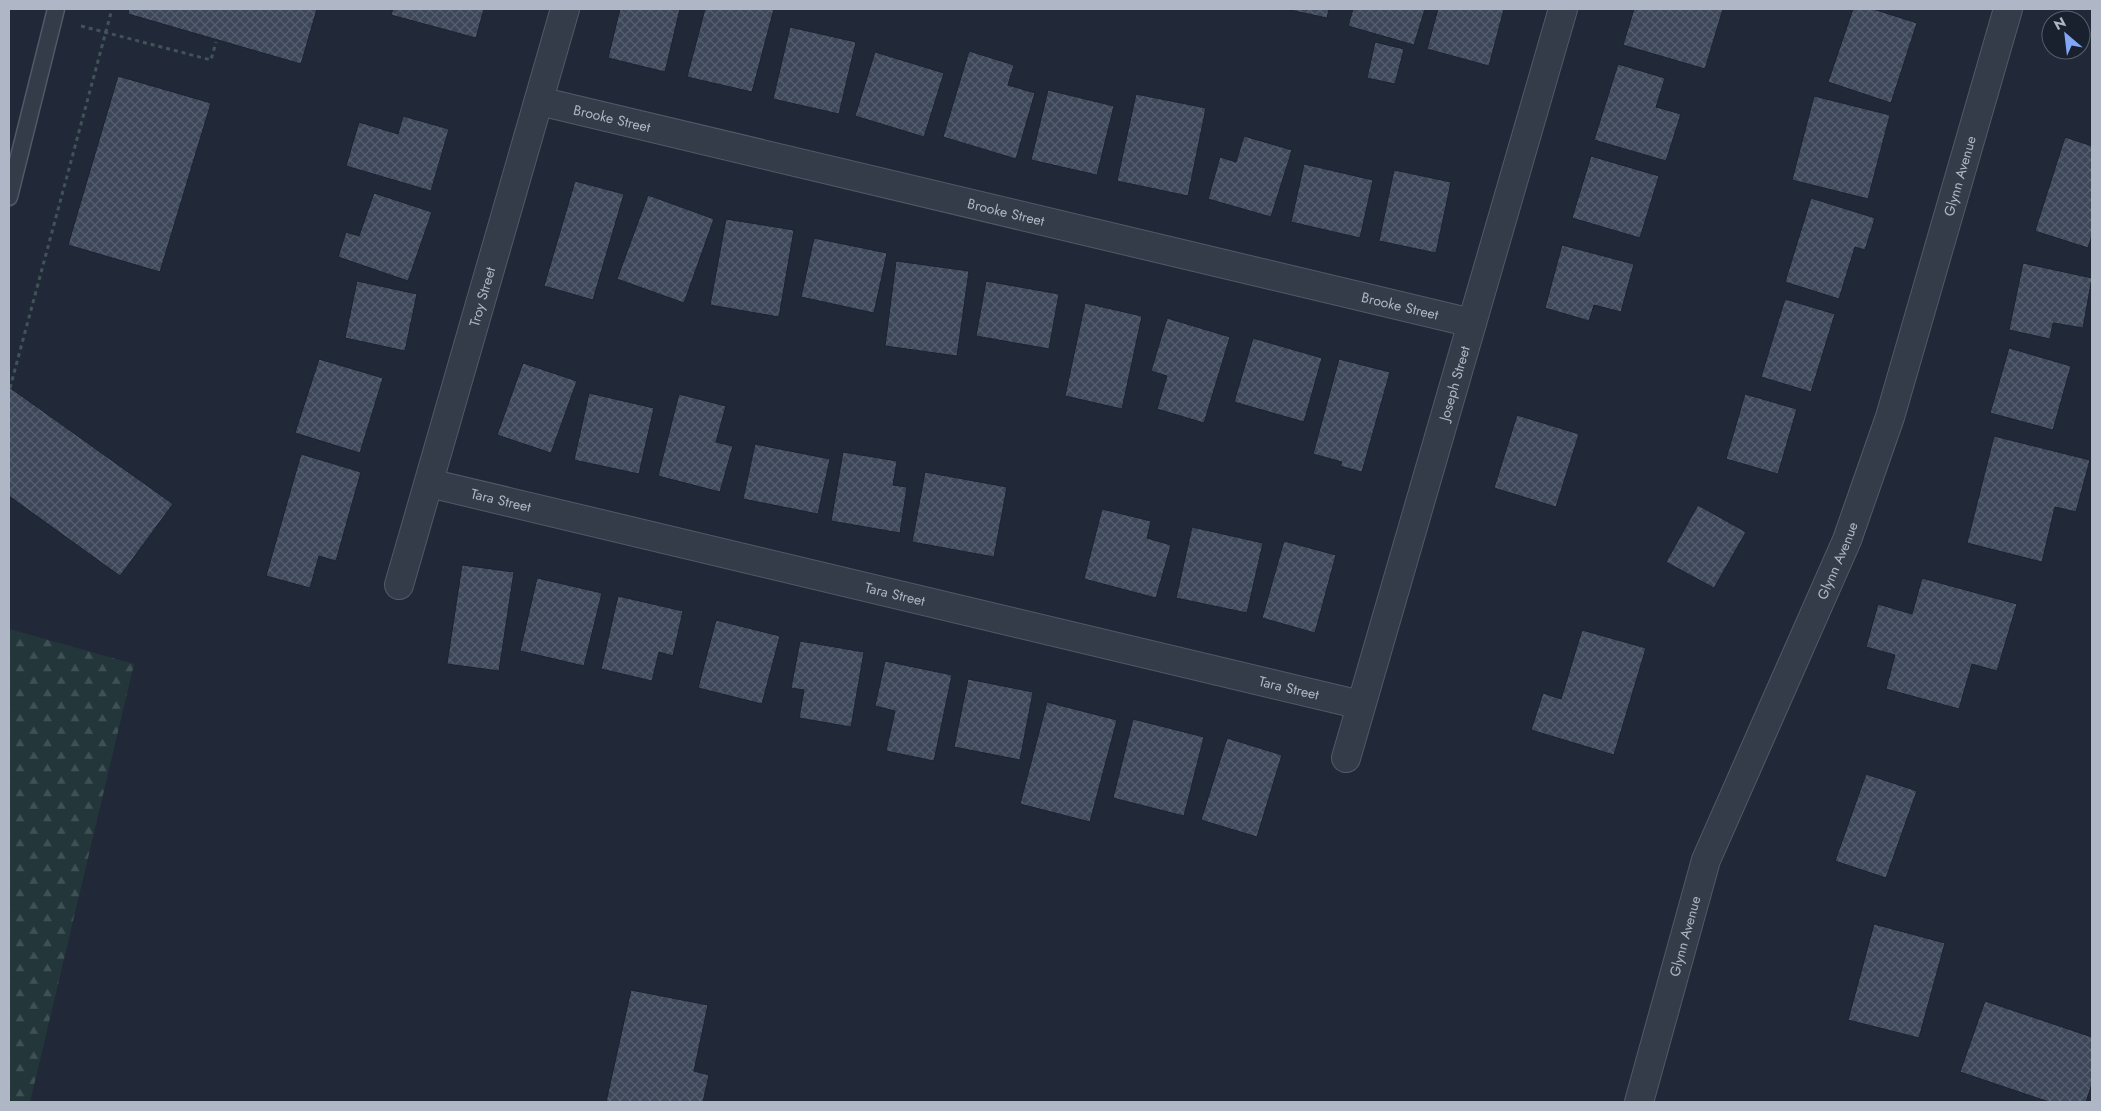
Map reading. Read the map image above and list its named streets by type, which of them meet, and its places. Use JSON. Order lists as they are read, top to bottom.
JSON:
{
  "streets": {
    "street": [
      "Brooke Street",
      "Glynn Avenue",
      "Troy Street",
      "Joseph Street",
      "Tara Street"
    ]
  },
  "crossings": [
    ["Brooke Street", "Troy Street"],
    ["Brooke Street", "Joseph Street"],
    ["Troy Street", "Tara Street"],
    ["Joseph Street", "Tara Street"]
  ],
  "north": "top left"
}
